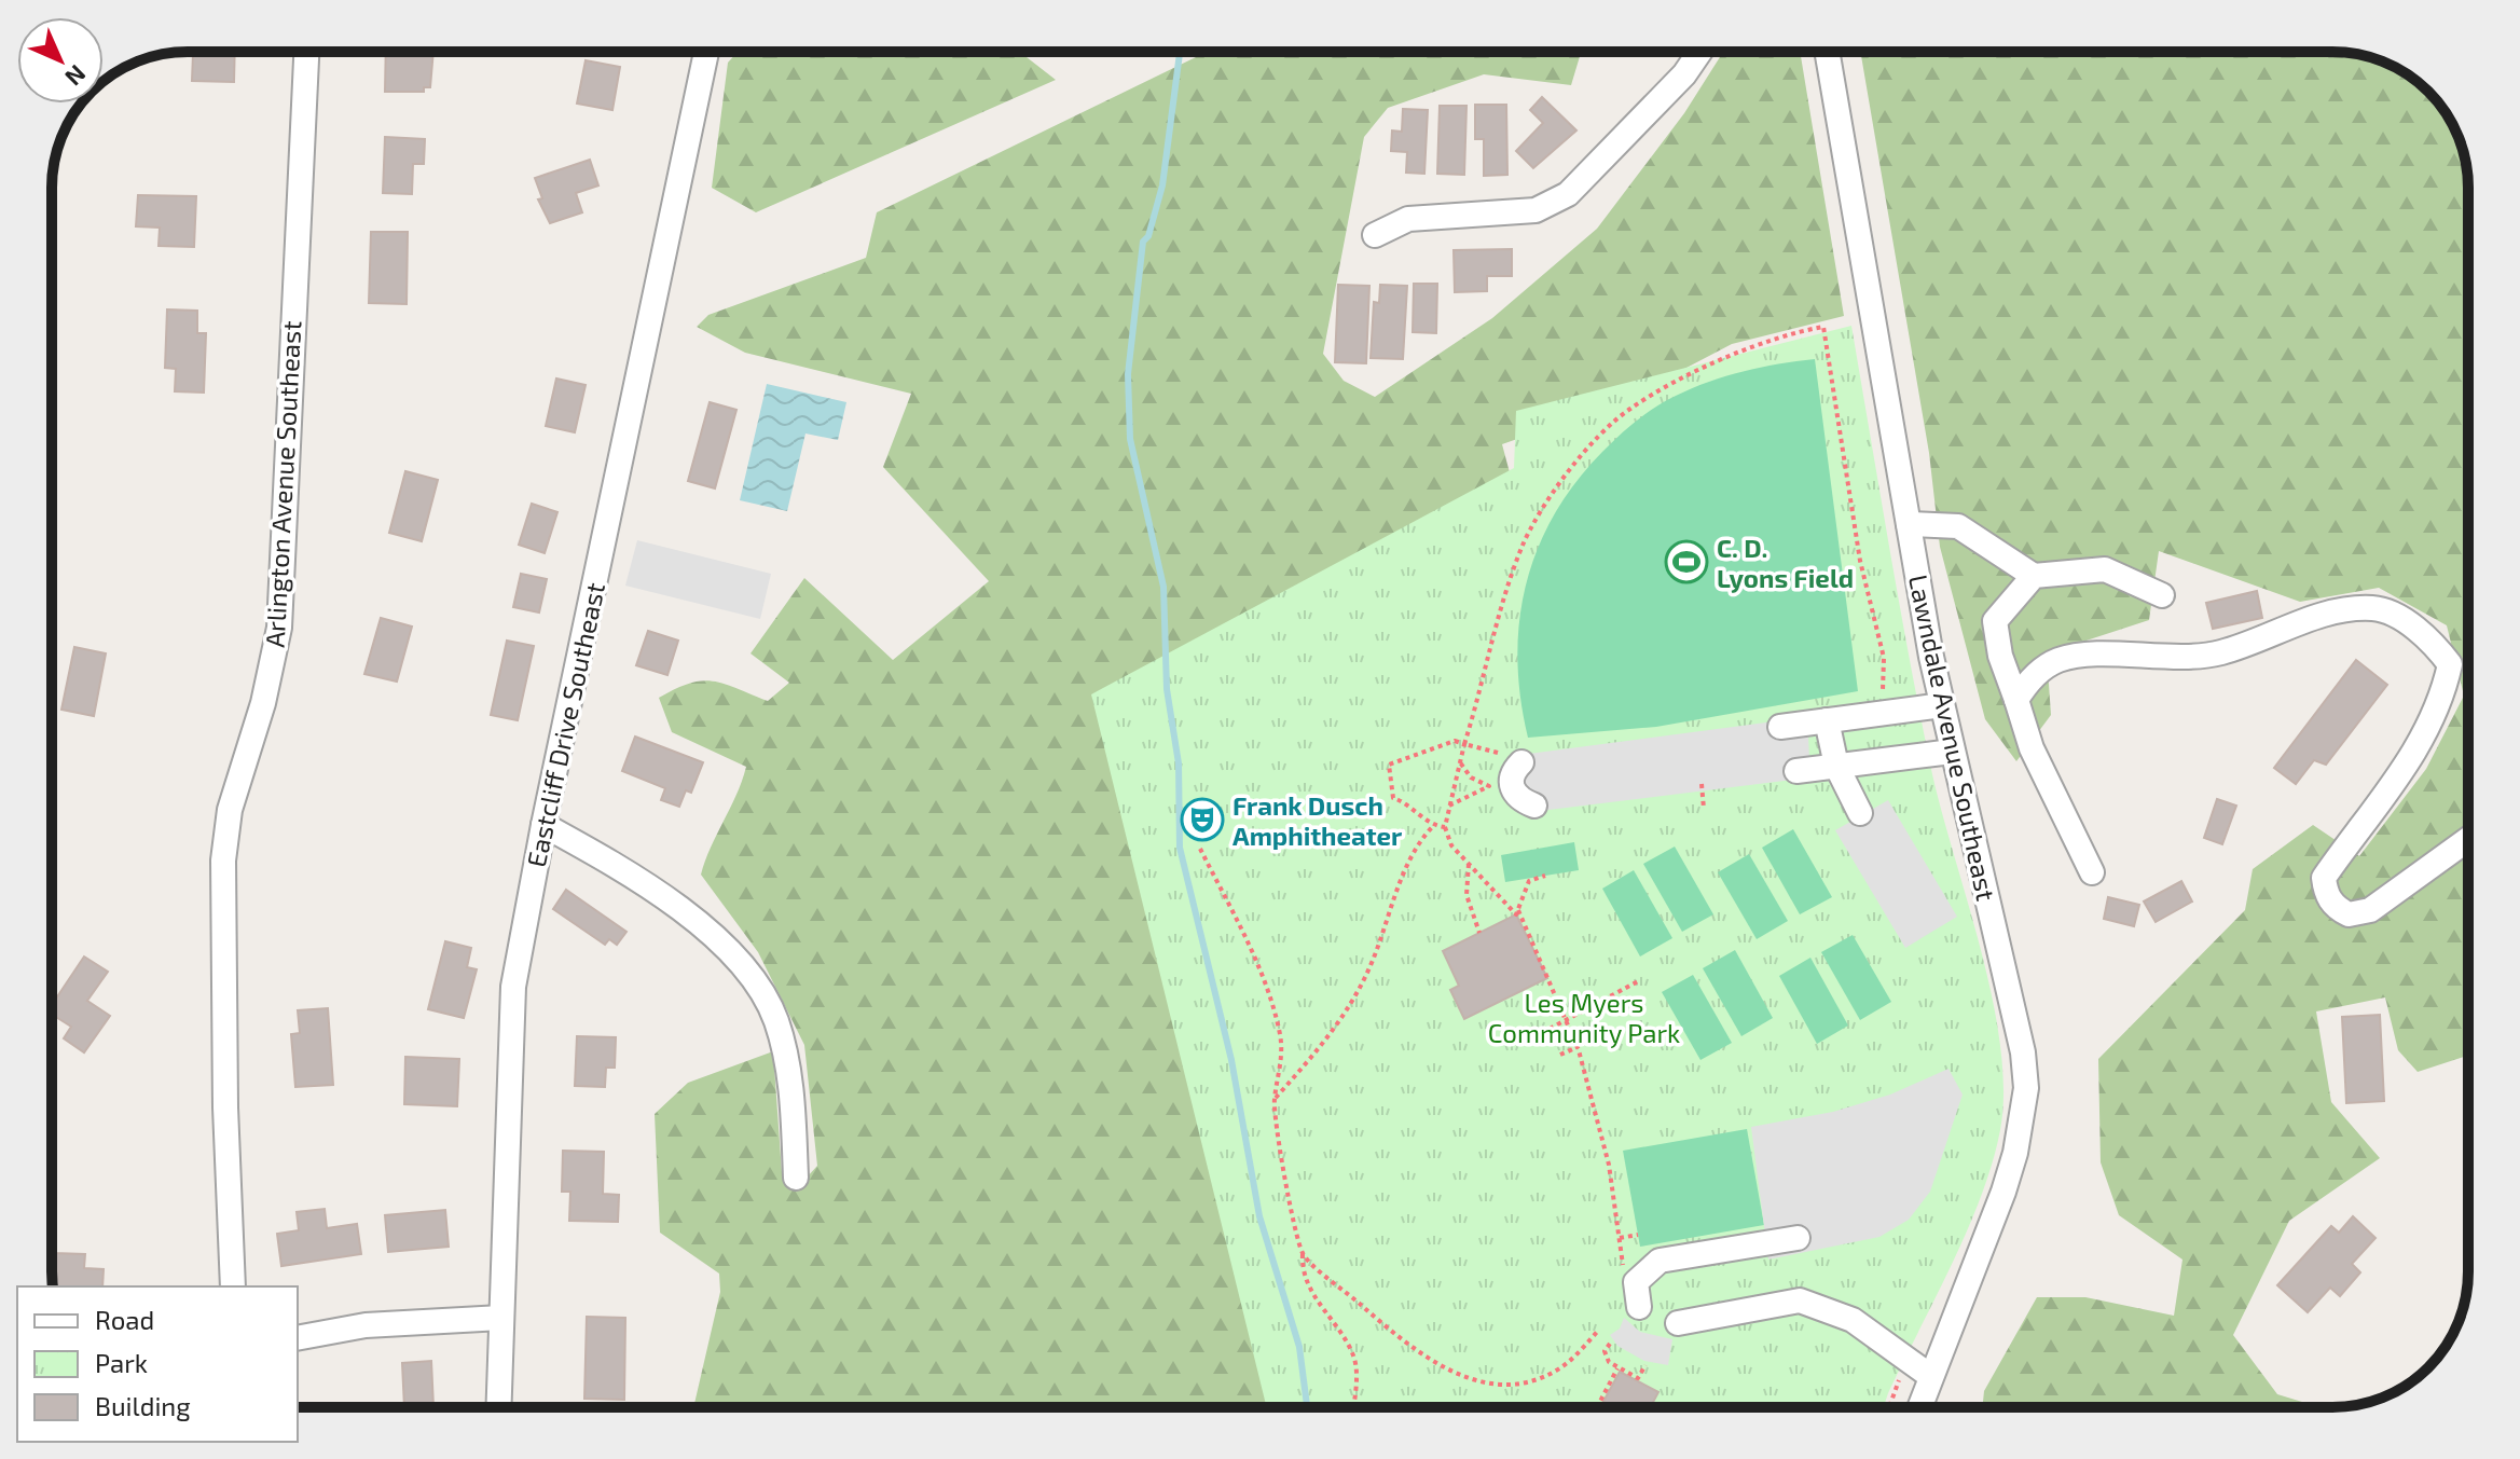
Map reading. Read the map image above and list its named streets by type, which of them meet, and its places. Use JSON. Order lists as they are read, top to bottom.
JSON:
{
  "streets": {
    "street": ["Arlington Avenue Southeast", "Eastcliff Drive Southeast", "Lawndale Avenue Southeast"]
  },
  "parks": ["Les Myers Community Park"],
  "places": {
    "sports": ["C. D. Lyons Field"],
    "theatre": ["Frank Dusch Amphitheater"]
  },
  "legend": ["Road", "Park", "Building"],
  "north": "bottom right"
}
